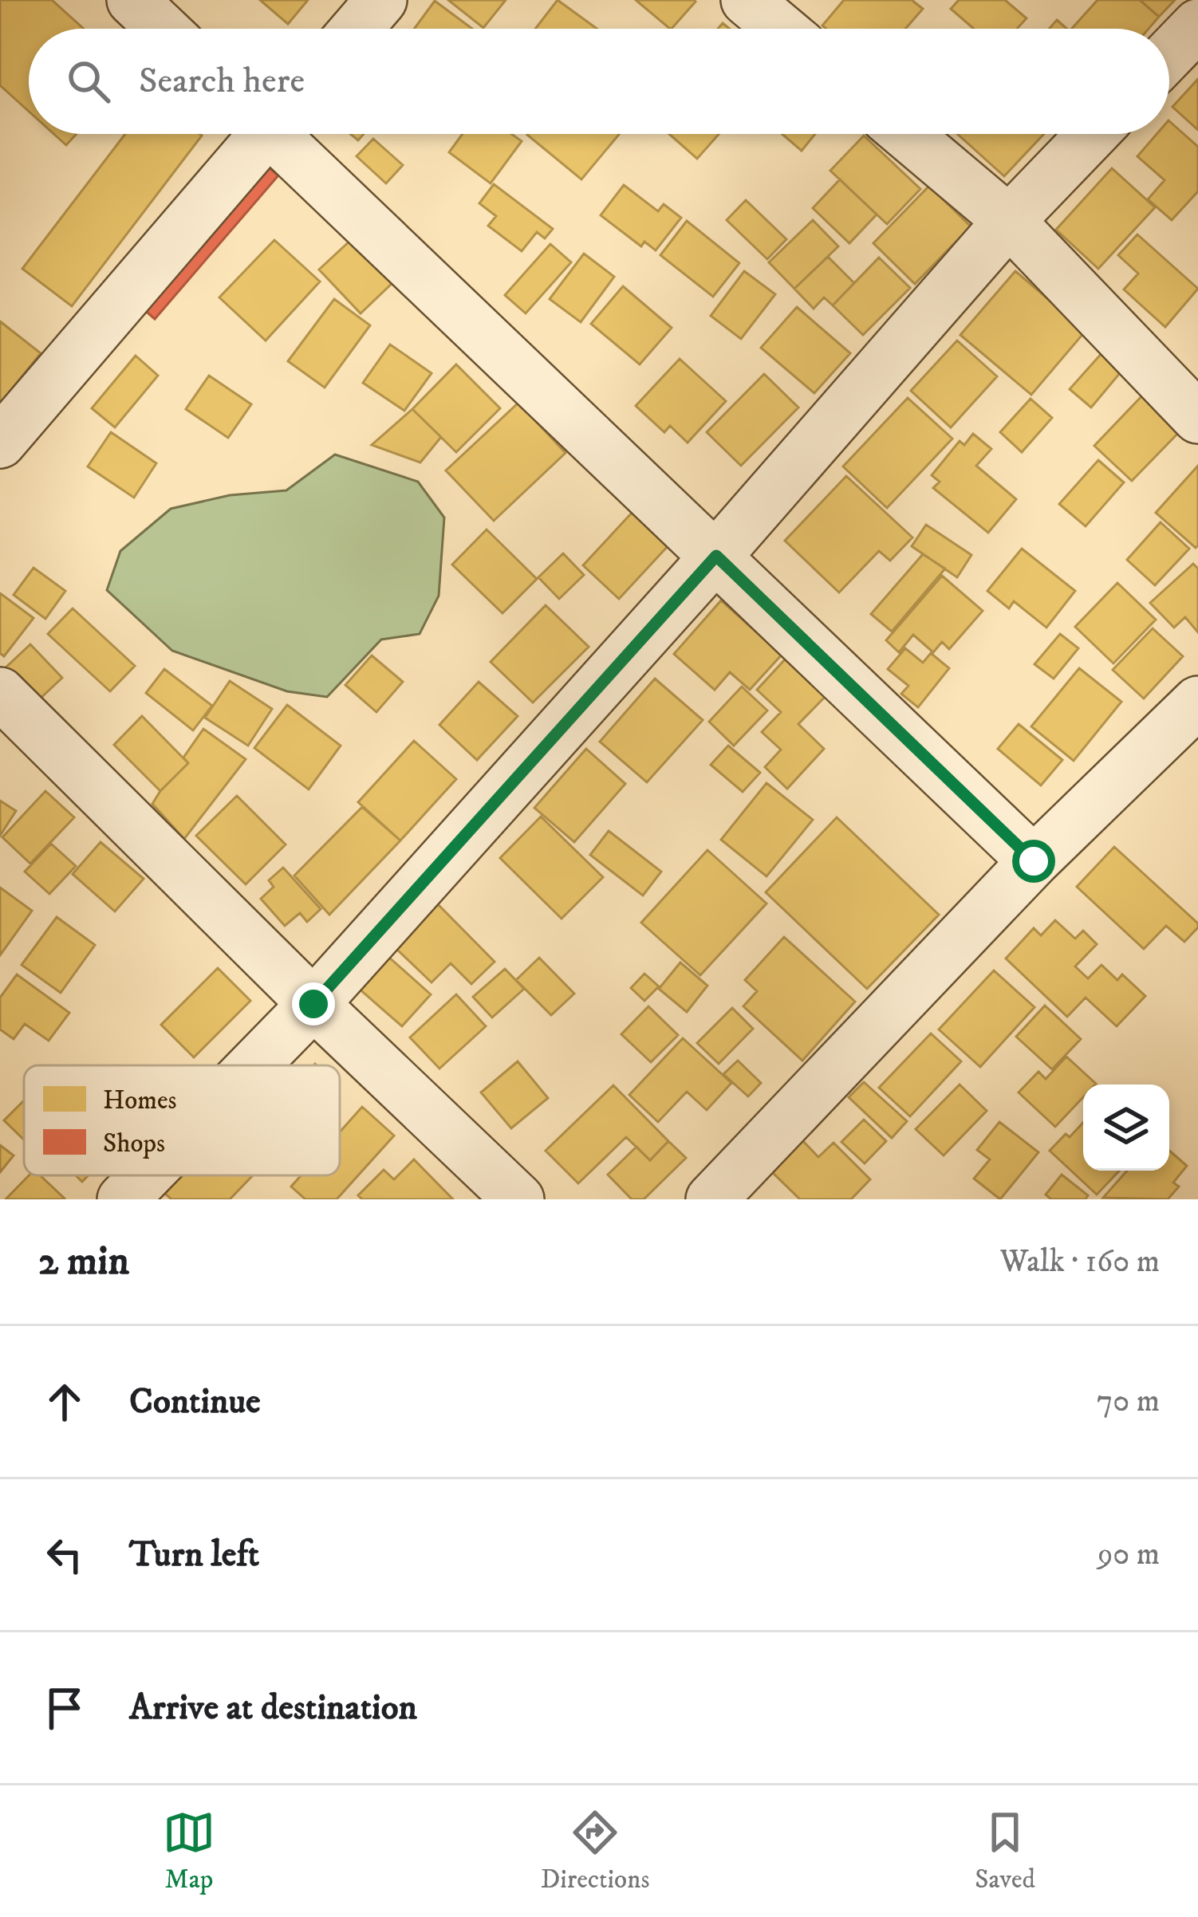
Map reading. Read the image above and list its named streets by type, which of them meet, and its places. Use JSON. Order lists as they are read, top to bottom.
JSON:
{
  "legend": ["Homes", "Shops"],
  "page": {
    "search": "Search here",
    "heading": ["2 min", "Walk · 160 m"],
    "list": [
      ["Continue", "70 m"],
      ["Turn left", "90 m"],
      "Arrive at destination"
    ],
    "nav": ["Map", "Directions", "Saved"]
  }
}
